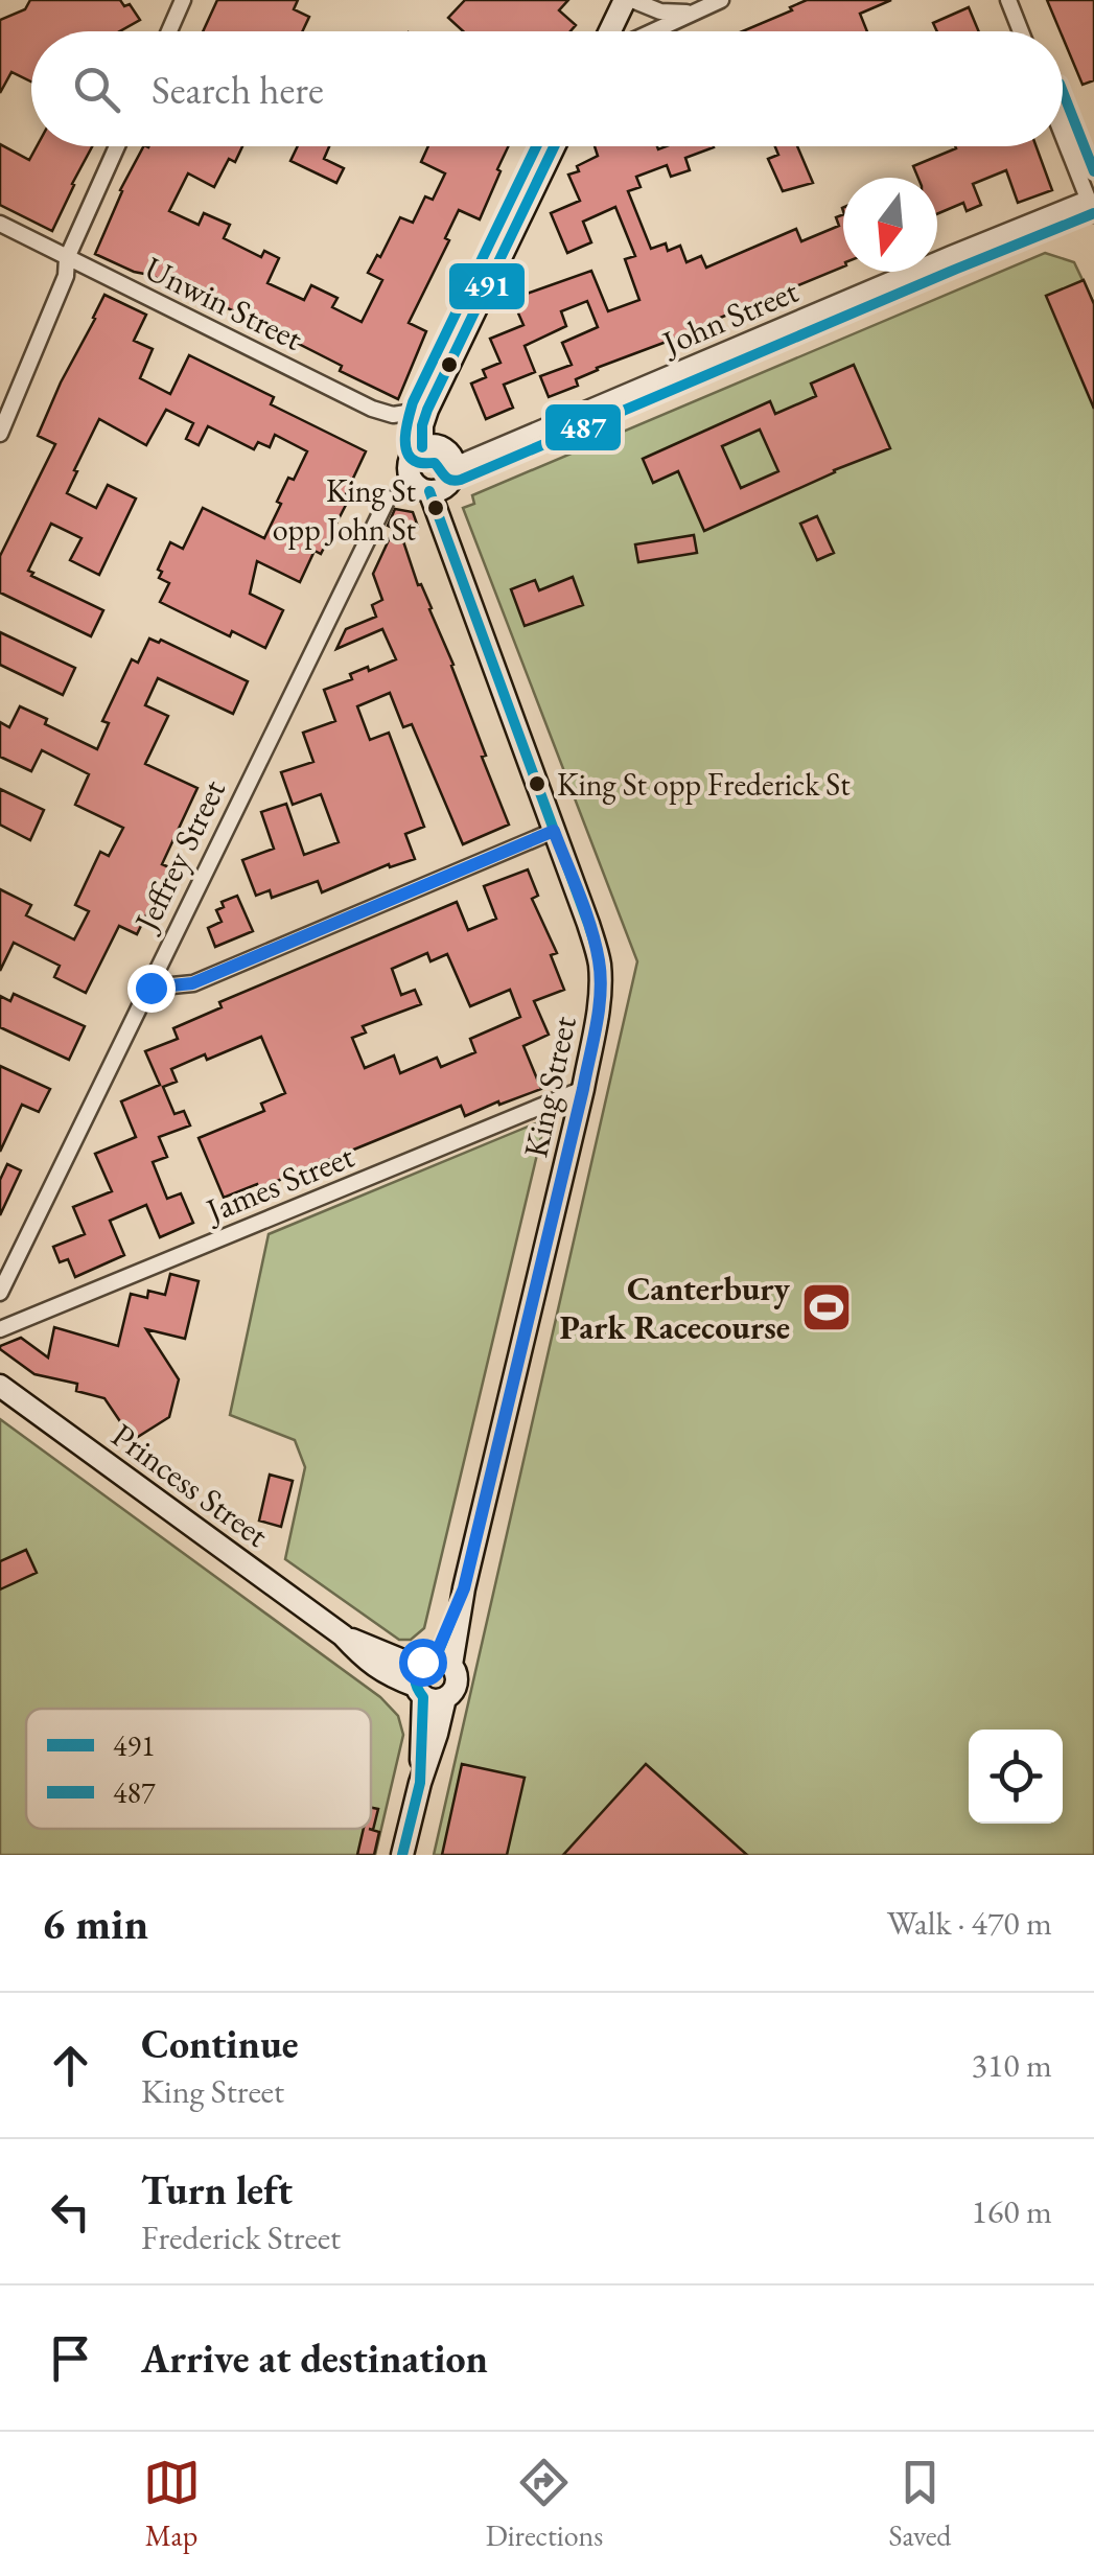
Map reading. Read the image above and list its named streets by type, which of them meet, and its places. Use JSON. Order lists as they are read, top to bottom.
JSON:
{
  "streets": {
    "main road": ["King Street", "Princess Street"],
    "street": [
      "Unwin Street",
      "John Street",
      "Jeffrey Street",
      "James Street"
    ]
  },
  "crossings": [
    ["John Street", "King Street"],
    ["King Street", "James Street"],
    ["King Street", "Princess Street"]
  ],
  "places": {
    "other": ["King St opp John St", "King St opp Frederick St"],
    "sports": ["Canterbury Park Racecourse"]
  },
  "lines": ["transit line 487", "transit line 491"],
  "legend": ["491", "487"],
  "north": "bottom",
  "page": {
    "search": "Search here",
    "heading": ["6 min", "Walk · 470 m"],
    "list": [
      ["Continue", "King Street", "310 m"],
      ["Turn left", "Frederick Street", "160 m"],
      "Arrive at destination"
    ],
    "nav": ["Map", "Directions", "Saved"]
  }
}
